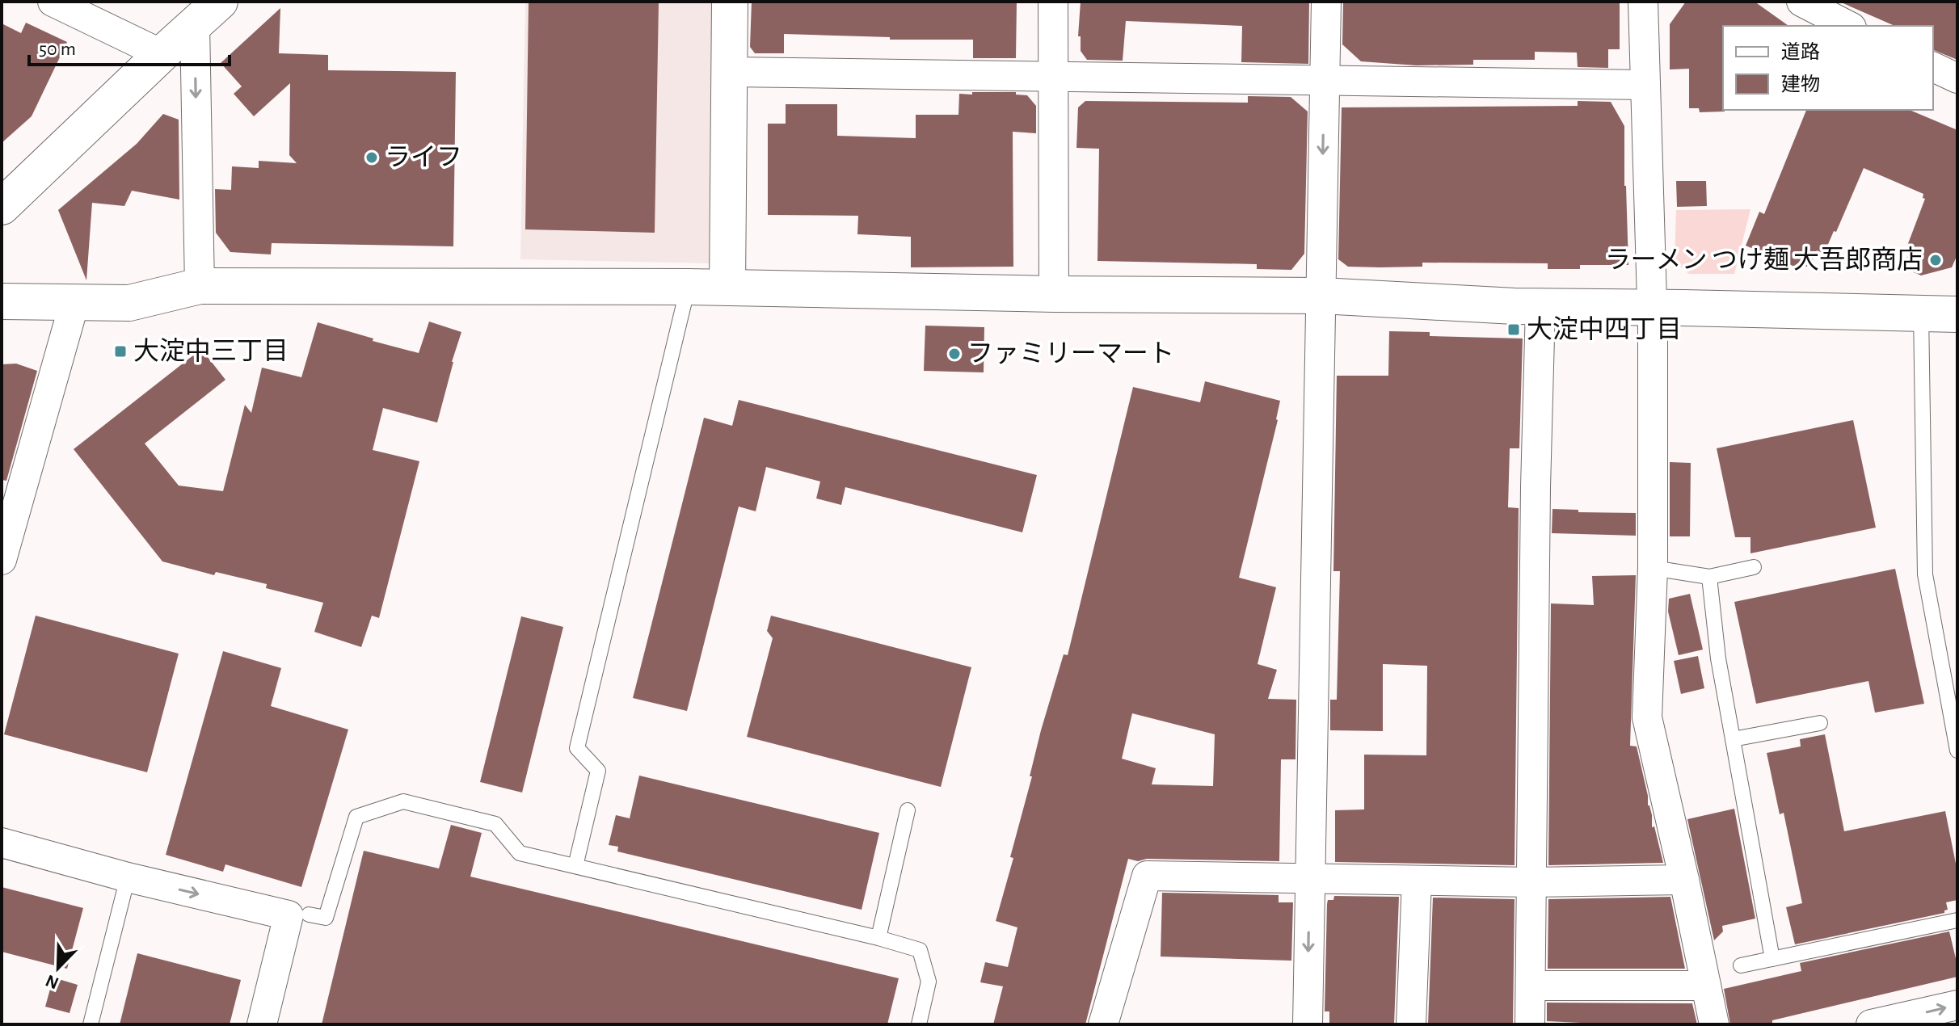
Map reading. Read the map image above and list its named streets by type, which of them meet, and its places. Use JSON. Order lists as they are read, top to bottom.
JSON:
{
  "places": {
    "other": ["ライフ", "ラーメン つけ麺 大吾郎商店", "ファミリーマート"],
    "transit": ["大淀中四丁目", "大淀中三丁目"]
  },
  "legend": ["道路", "建物"],
  "scale_bar": "50 m",
  "north": "bottom left"
}
